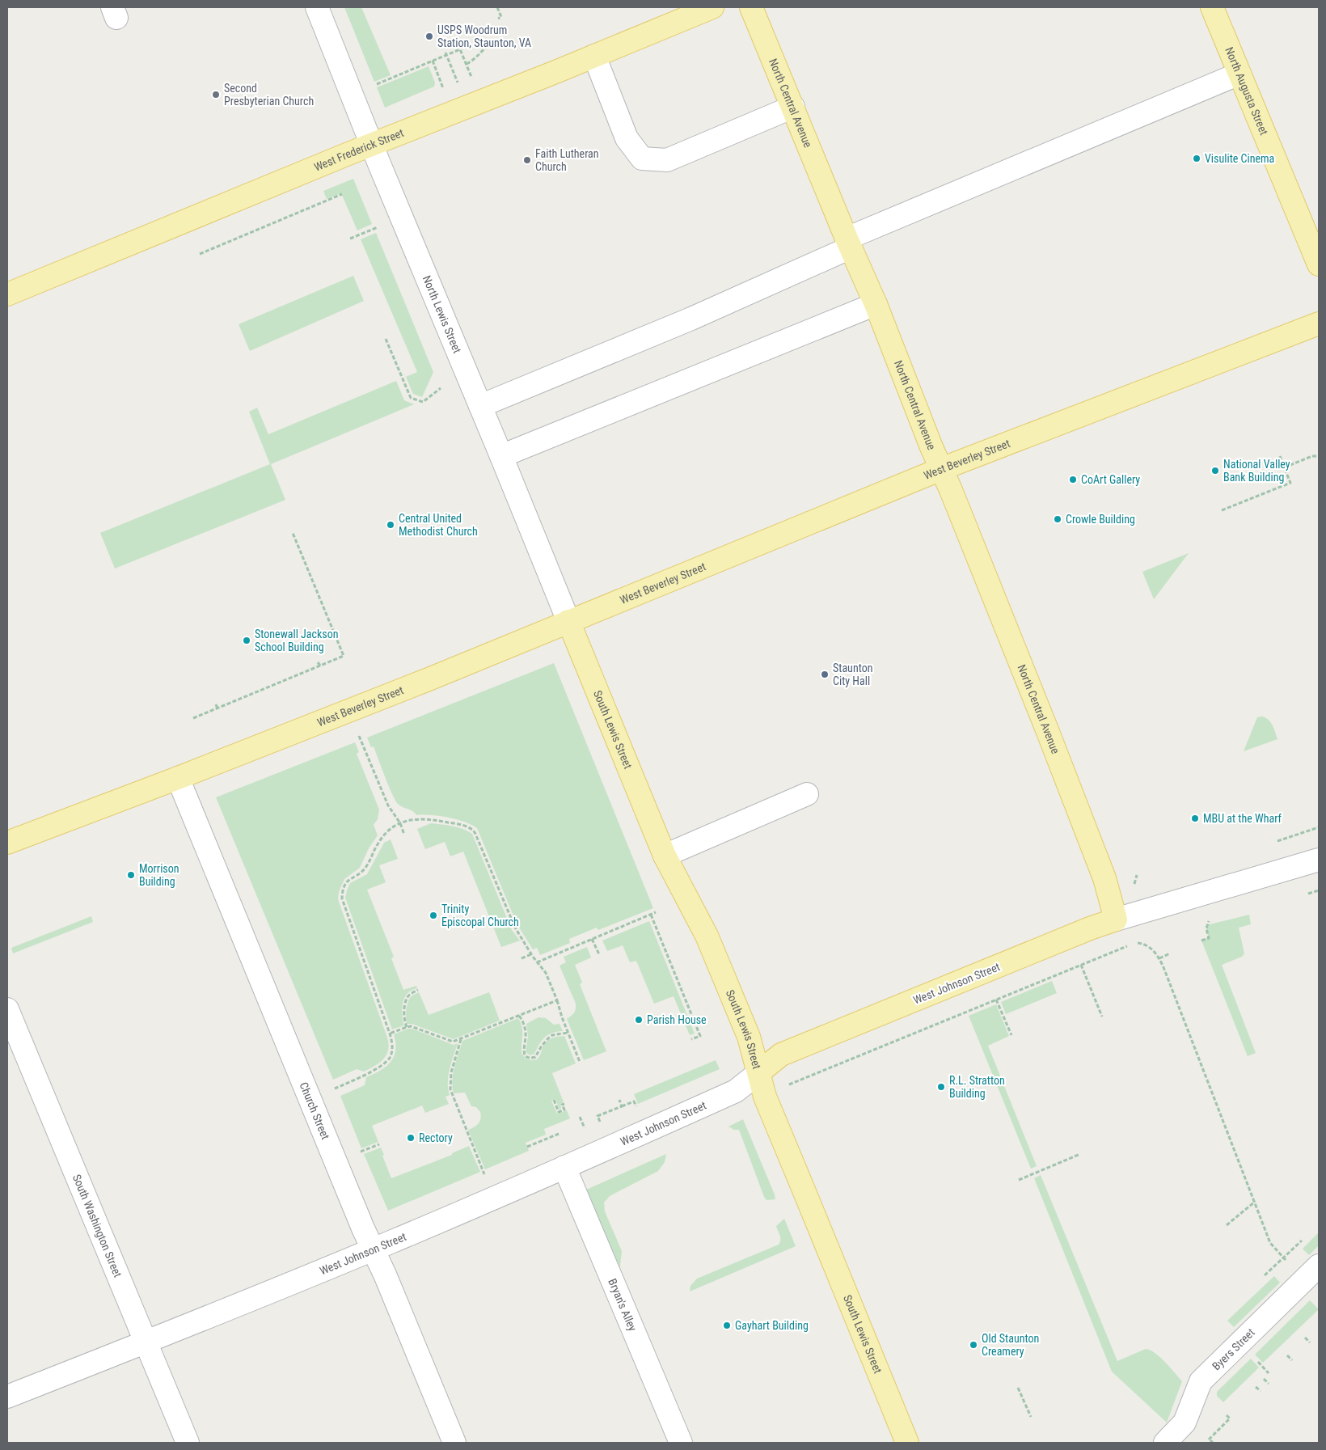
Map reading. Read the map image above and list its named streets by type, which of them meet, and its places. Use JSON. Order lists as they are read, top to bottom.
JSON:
{
  "streets": {
    "main road": [
      "North Augusta Street",
      "North Central Avenue",
      "West Frederick Street",
      "West Beverley Street",
      "South Lewis Street",
      "West Johnson Street"
    ],
    "street": [
      "North Lewis Street",
      "Church Street",
      "South Washington Street",
      "Bryan's Alley",
      "Byers Street"
    ]
  },
  "crossings": [
    ["North Central Avenue", "West Beverley Street"],
    ["North Central Avenue", "West Johnson Street"],
    ["West Frederick Street", "North Lewis Street"],
    ["North Lewis Street", "West Beverley Street"],
    ["North Lewis Street", "South Lewis Street"],
    ["West Beverley Street", "South Lewis Street"],
    ["West Beverley Street", "Church Street"],
    ["South Lewis Street", "West Johnson Street"],
    ["West Johnson Street", "Church Street"],
    ["West Johnson Street", "South Washington Street"],
    ["West Johnson Street", "Bryan's Alley"]
  ],
  "places": [
    "USPS Woodrum Station, Staunton, VA",
    "Second Presbyterian Church",
    "Visulite Cinema",
    "Faith Lutheran Church",
    "National Valley Bank Building",
    "CoArt Gallery",
    "Crowle Building",
    "Central United Methodist Church",
    "Stonewall Jackson School Building",
    "Staunton City Hall",
    "MBU at the Wharf",
    "Morrison Building",
    "Trinity Episcopal Church",
    "Parish House",
    "R.L. Stratton Building",
    "Rectory",
    "Gayhart Building",
    "Old Staunton Creamery"
  ]
}
